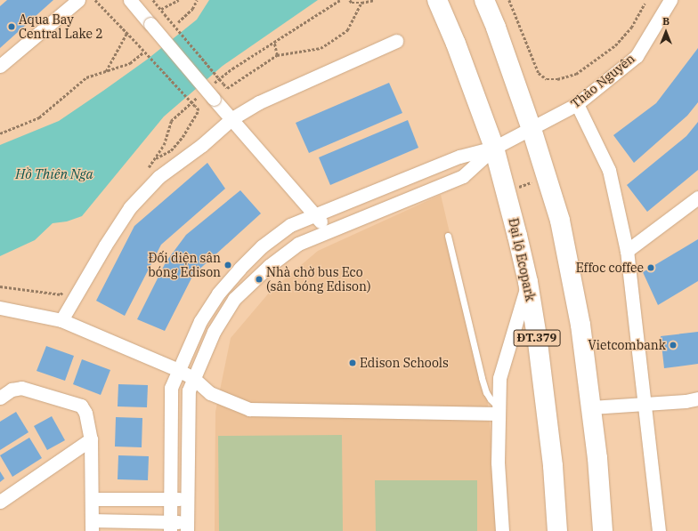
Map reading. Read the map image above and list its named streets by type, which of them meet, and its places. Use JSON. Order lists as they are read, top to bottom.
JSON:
{
  "streets": {
    "highway": ["Đại lộ Ecopark", "ĐT.379"],
    "street": ["Thảo Nguyên"]
  },
  "crossings": [
    ["Thảo Nguyên", "Đại lộ Ecopark"]
  ],
  "water": ["Hồ Thiên Nga"],
  "places": [
    "Aqua Bay Central Lake 2",
    "Đối diện sân bóng Edison",
    "Effoc coffee",
    "Nhà chờ bus Eco (sân bóng Edison)",
    "Vietcombank",
    "Edison Schools"
  ],
  "north": "top"
}
